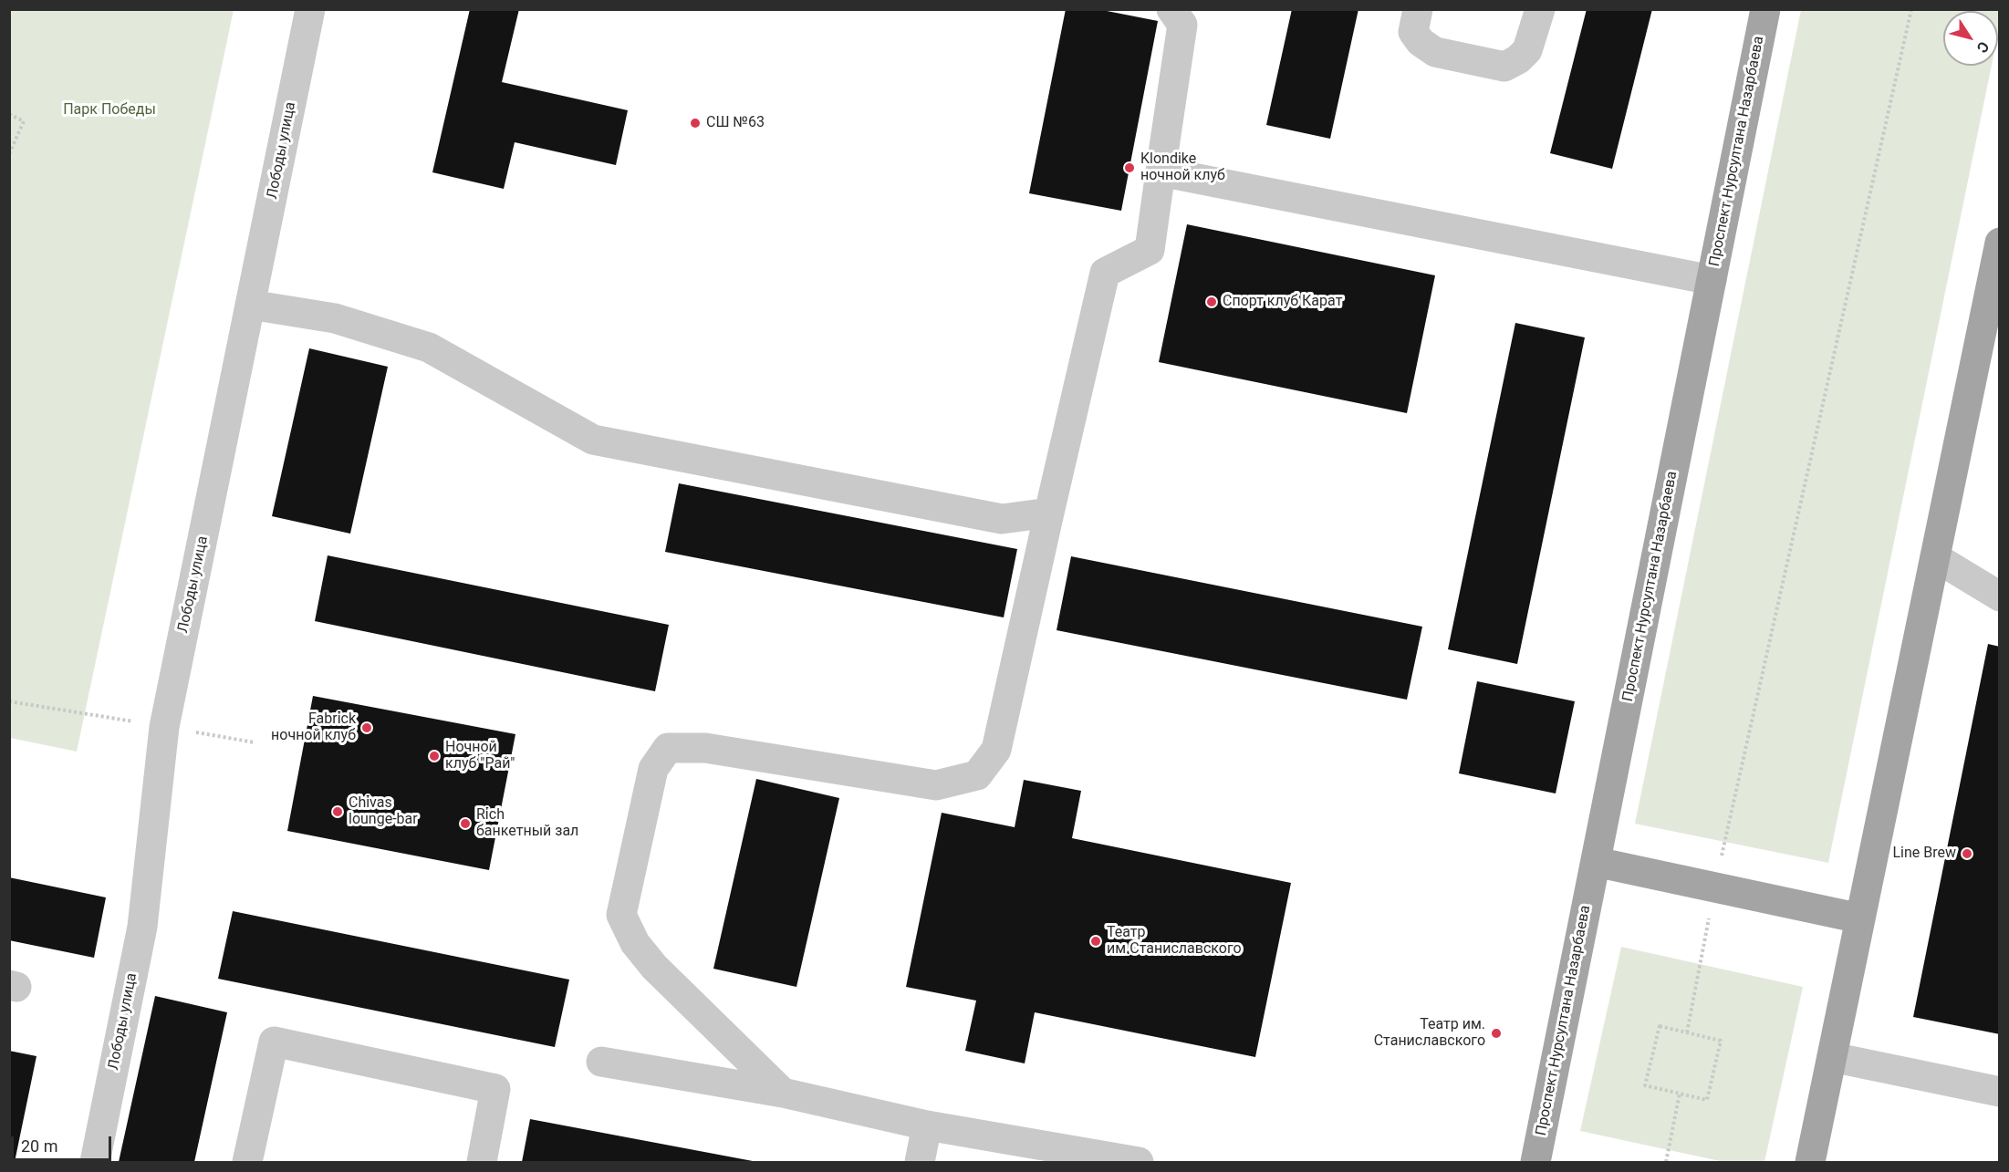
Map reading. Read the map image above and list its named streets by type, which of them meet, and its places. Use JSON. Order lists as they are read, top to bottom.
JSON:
{
  "streets": {
    "main road": ["Проспект Нурсултана Назарбаева"],
    "street": ["Лободы улица"]
  },
  "parks": ["Парк Победы"],
  "places": [
    "СШ №63",
    "Klondike ночной клуб",
    "Спорт клуб Карат",
    "Fabrick ночной клуб",
    "Ночной клуб \"Рай\"",
    "Chivas lounge-bar",
    "Rich банкетный зал",
    "Line Brew",
    "Театр им.Станиславского",
    "Театр им. Станиславского"
  ],
  "scale_bar": "20 m",
  "north": "bottom right"
}
